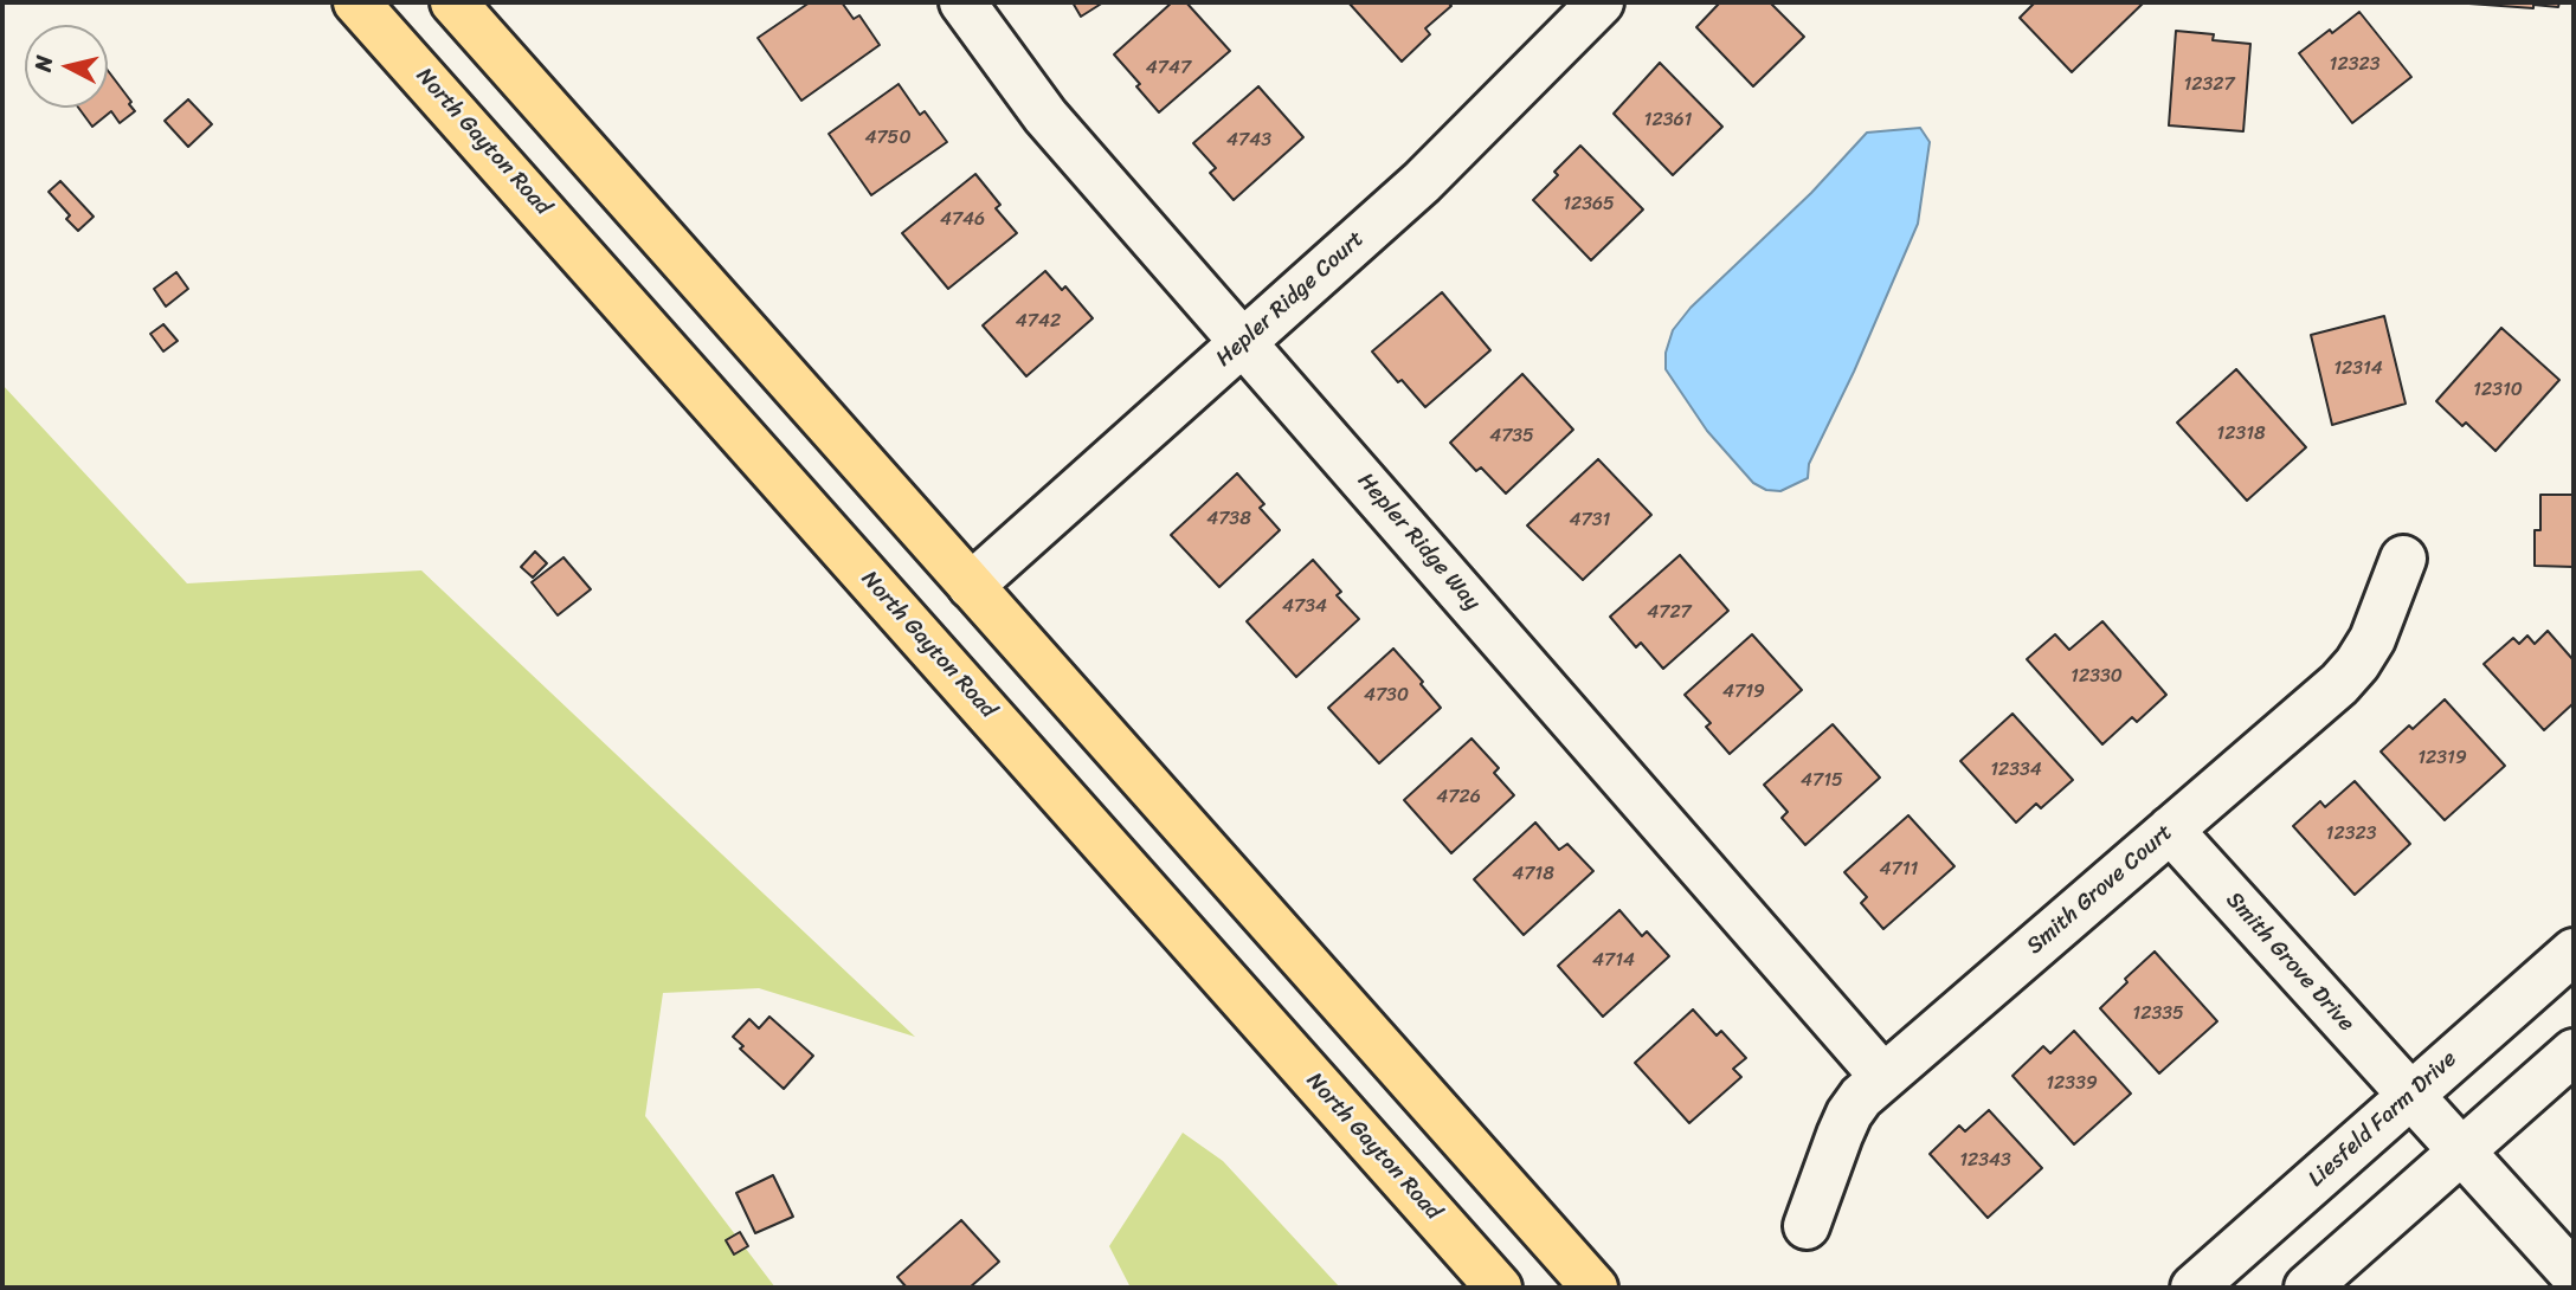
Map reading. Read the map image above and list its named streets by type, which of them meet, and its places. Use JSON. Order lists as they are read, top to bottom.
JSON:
{
  "streets": {
    "main road": ["North Gayton Road"],
    "street": [
      "Hepler Ridge Court",
      "Hepler Ridge Way",
      "Smith Grove Court",
      "Smith Grove Drive",
      "Liesfeld Farm Drive"
    ]
  },
  "crossings": [
    ["Hepler Ridge Court", "Hepler Ridge Way"],
    ["Hepler Ridge Way", "Smith Grove Court"],
    ["Smith Grove Court", "Smith Grove Drive"],
    ["Smith Grove Drive", "Liesfeld Farm Drive"]
  ],
  "house_numbers": [
    "12323",
    "4747",
    "12327",
    "12361",
    "4750",
    "4743",
    "12365",
    "4746",
    "4742",
    "12314",
    "12310",
    "12318",
    "4735",
    "4738",
    "4731",
    "4734",
    "4727",
    "12330",
    "4719",
    "4730",
    "12319",
    "12334",
    "4715",
    "4726",
    "12323",
    "4711",
    "4718",
    "4714",
    "12335",
    "12339",
    "12343"
  ],
  "north": "left"
}
